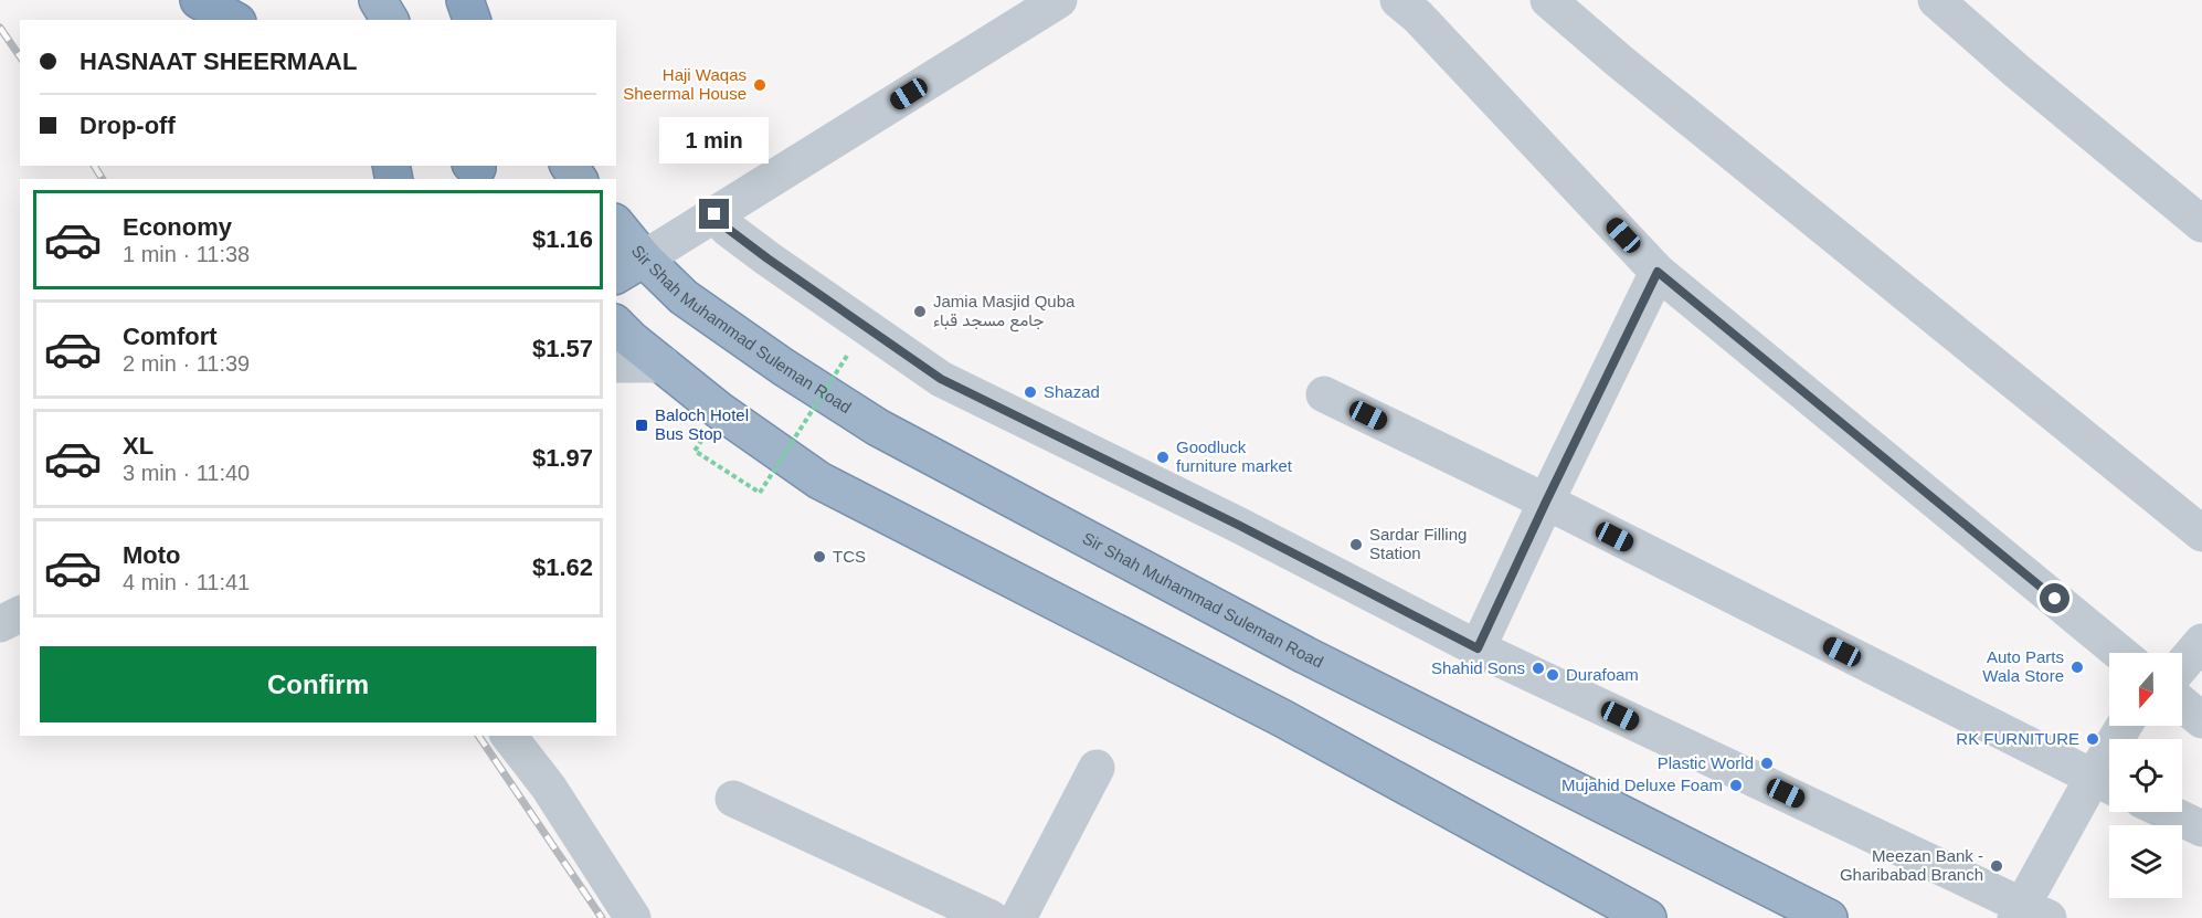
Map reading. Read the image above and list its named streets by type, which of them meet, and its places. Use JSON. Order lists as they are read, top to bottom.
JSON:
{
  "streets": {
    "highway": ["Sir Shah Muhammad Suleman Road"]
  },
  "places": {
    "other": [
      "Haji Waqas Sheermal House",
      "Jamia Masjid Quba جامع مسجد قباء",
      "Shazad",
      "Goodluck furniture market",
      "Sardar Filling Station",
      "TCS",
      "Auto Parts Wala Store",
      "Shahid Sons",
      "Durafoam",
      "RK FURNITURE",
      "Plastic World",
      "Mujahid Deluxe Foam",
      "Meezan Bank - Gharibabad Branch"
    ],
    "transit": ["Baloch Hotel Bus Stop"]
  },
  "north": "bottom",
  "page": {
    "banner": ["HASNAAT SHEERMAAL", "Drop-off"],
    "bubble": "1 min",
    "list": [
      {
        "name": "Economy",
        "note": "1 min · 11:38",
        "value": "$1.16"
      },
      {
        "name": "Comfort",
        "note": "2 min · 11:39",
        "value": "$1.57"
      },
      {
        "name": "XL",
        "note": "3 min · 11:40",
        "value": "$1.97"
      },
      {
        "name": "Moto",
        "note": "4 min · 11:41",
        "value": "$1.62"
      }
    ],
    "buttons": "Confirm"
  }
}
